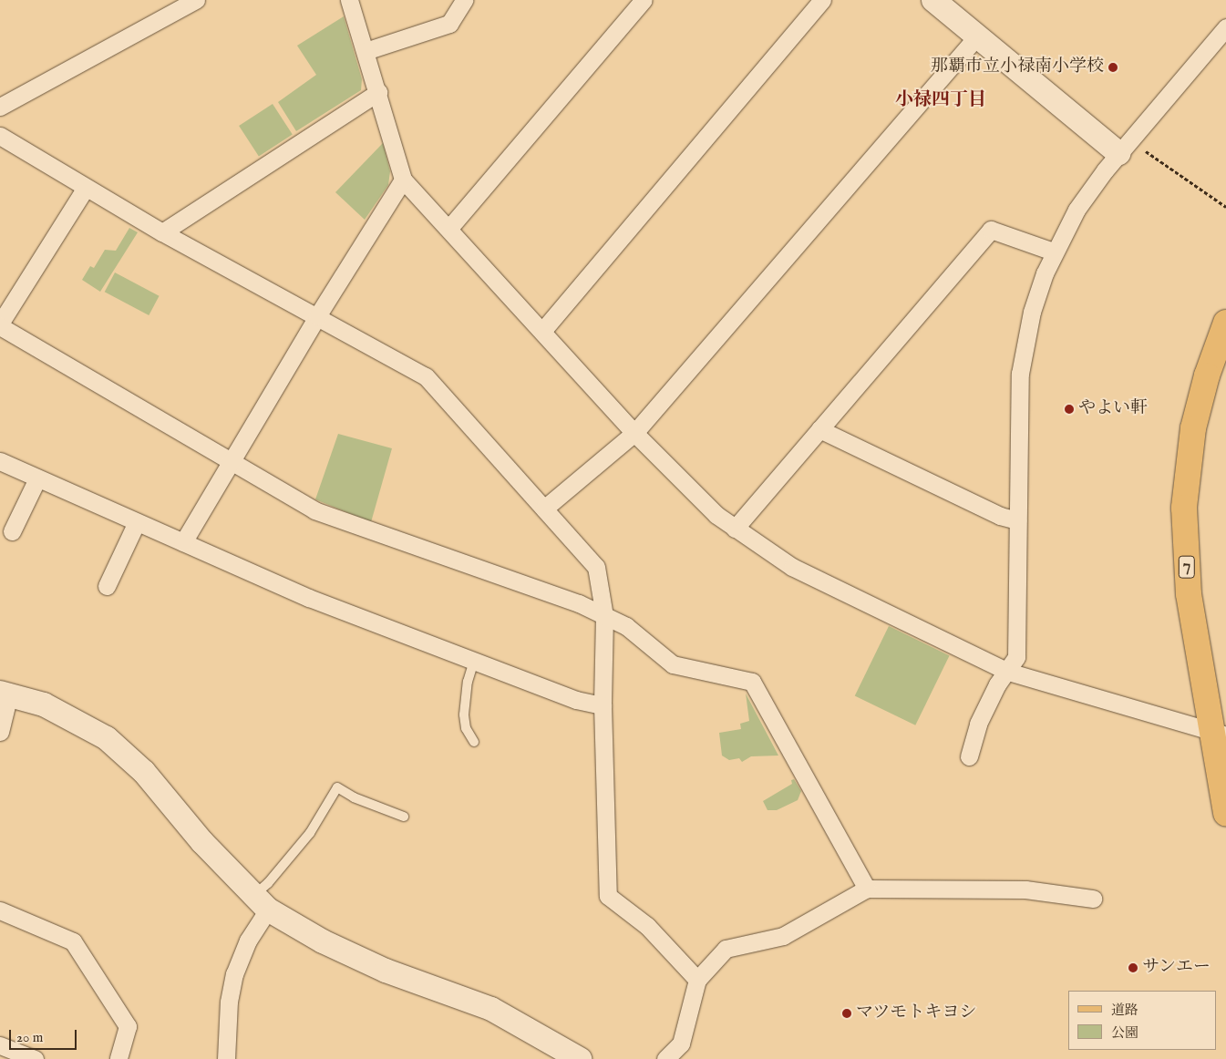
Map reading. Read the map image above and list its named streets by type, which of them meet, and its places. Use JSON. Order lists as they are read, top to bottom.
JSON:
{
  "streets": {
    "main road": ["7"]
  },
  "districts": ["小禄四丁目"],
  "places": [
    "那覇市立小禄南小学校",
    "やよい軒",
    "サンエー",
    "マツモトキヨシ"
  ],
  "legend": ["道路", "公園"],
  "scale_bar": "20 m"
}
